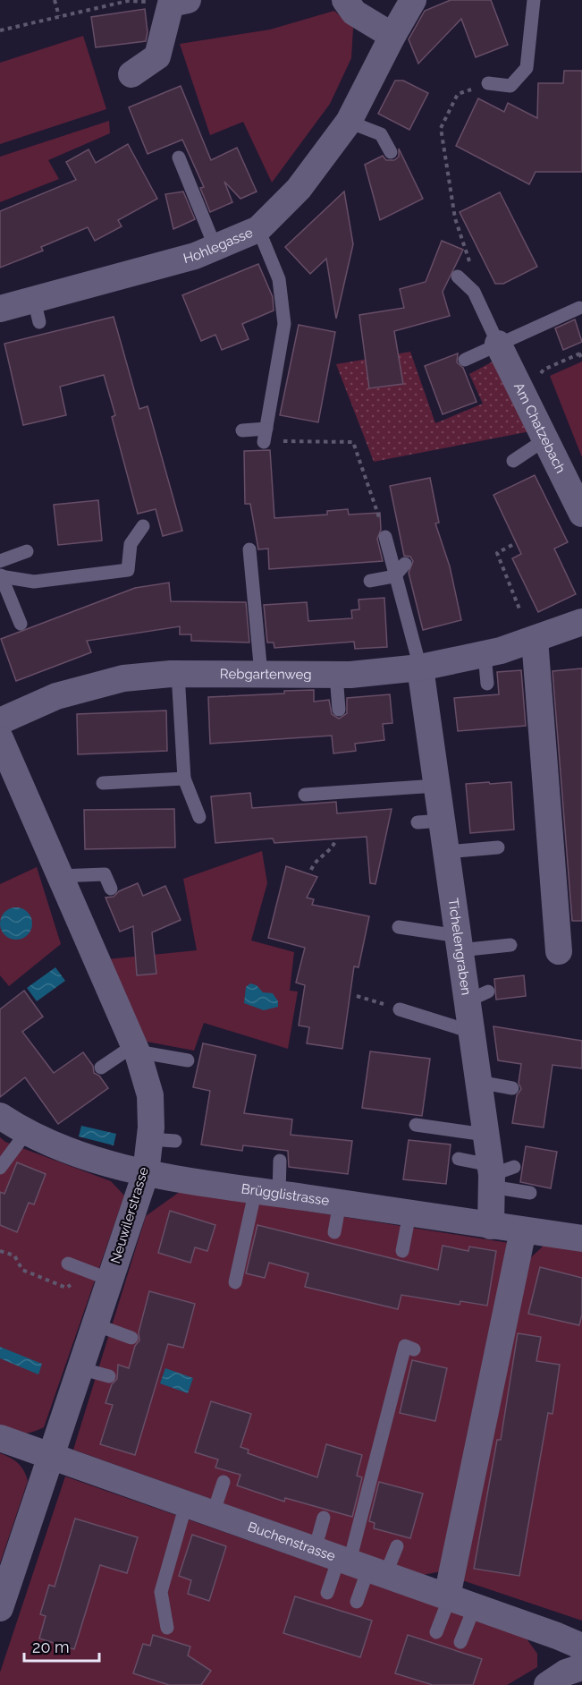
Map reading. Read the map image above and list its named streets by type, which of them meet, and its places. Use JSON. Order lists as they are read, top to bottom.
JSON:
{
  "streets": {
    "street": [
      "Hohlegasse",
      "Am Chatzebach",
      "Rebgartenweg",
      "Tichelengraben",
      "Brügglistrasse",
      "Neuwilerstrasse",
      "Buchenstrasse"
    ]
  },
  "crossings": [
    ["Rebgartenweg", "Tichelengraben"],
    ["Tichelengraben", "Brügglistrasse"],
    ["Brügglistrasse", "Neuwilerstrasse"],
    ["Neuwilerstrasse", "Buchenstrasse"]
  ],
  "scale_bar": "20 m"
}
